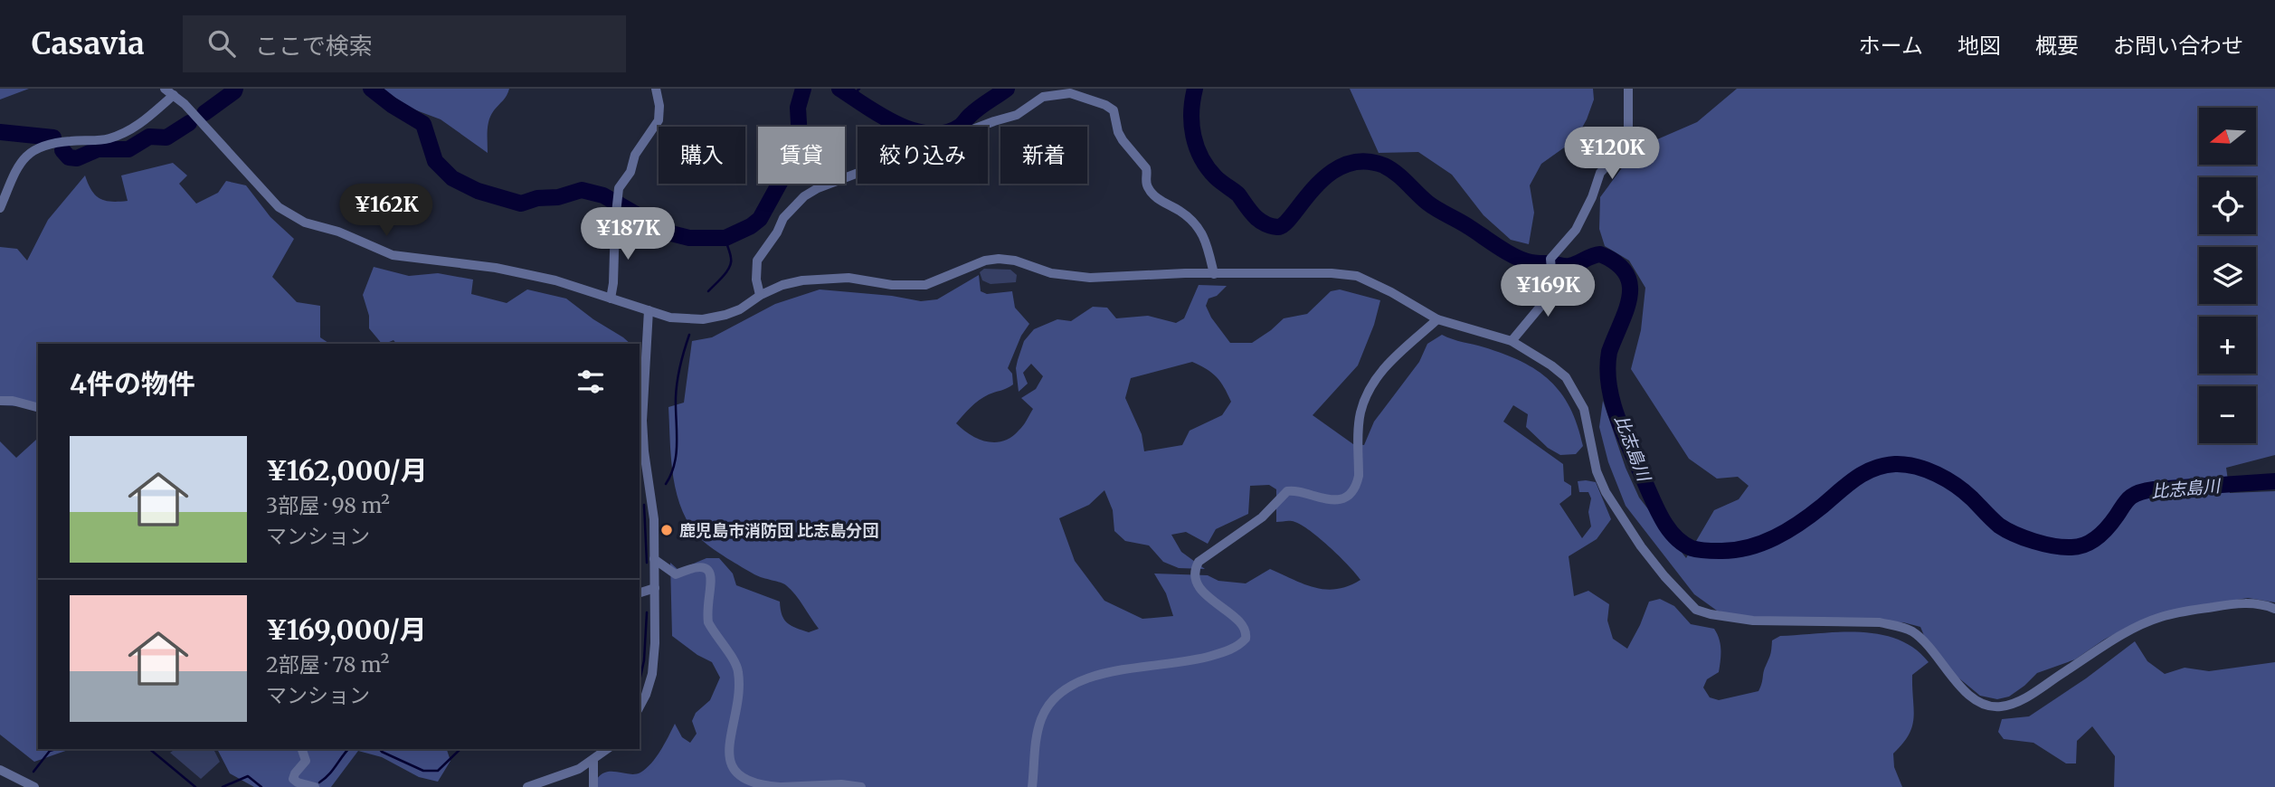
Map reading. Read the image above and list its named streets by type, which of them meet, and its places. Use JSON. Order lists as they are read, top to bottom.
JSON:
{
  "water": ["比志島川"],
  "places": ["鹿児島市消防団 比志島分団"],
  "north": "left",
  "page": {
    "header": "Casavia",
    "search": "ここで検索",
    "nav": [
      "ホーム",
      "地図",
      "概要",
      "お問い合わせ"
    ],
    "map_buttons": ["+", "−"],
    "price": [
      "¥120K",
      "¥162K",
      "¥187K",
      "¥169K"
    ],
    "chip": [
      "購入",
      "賃貸",
      "絞り込み",
      "新着"
    ],
    "heading": "4件の物件",
    "list": [
      {
        "name": "¥162,000/月",
        "note": "3部屋 · 98 m² · マンション"
      },
      {
        "name": "¥169,000/月",
        "note": "2部屋 · 78 m² · マンション"
      }
    ]
  }
}
